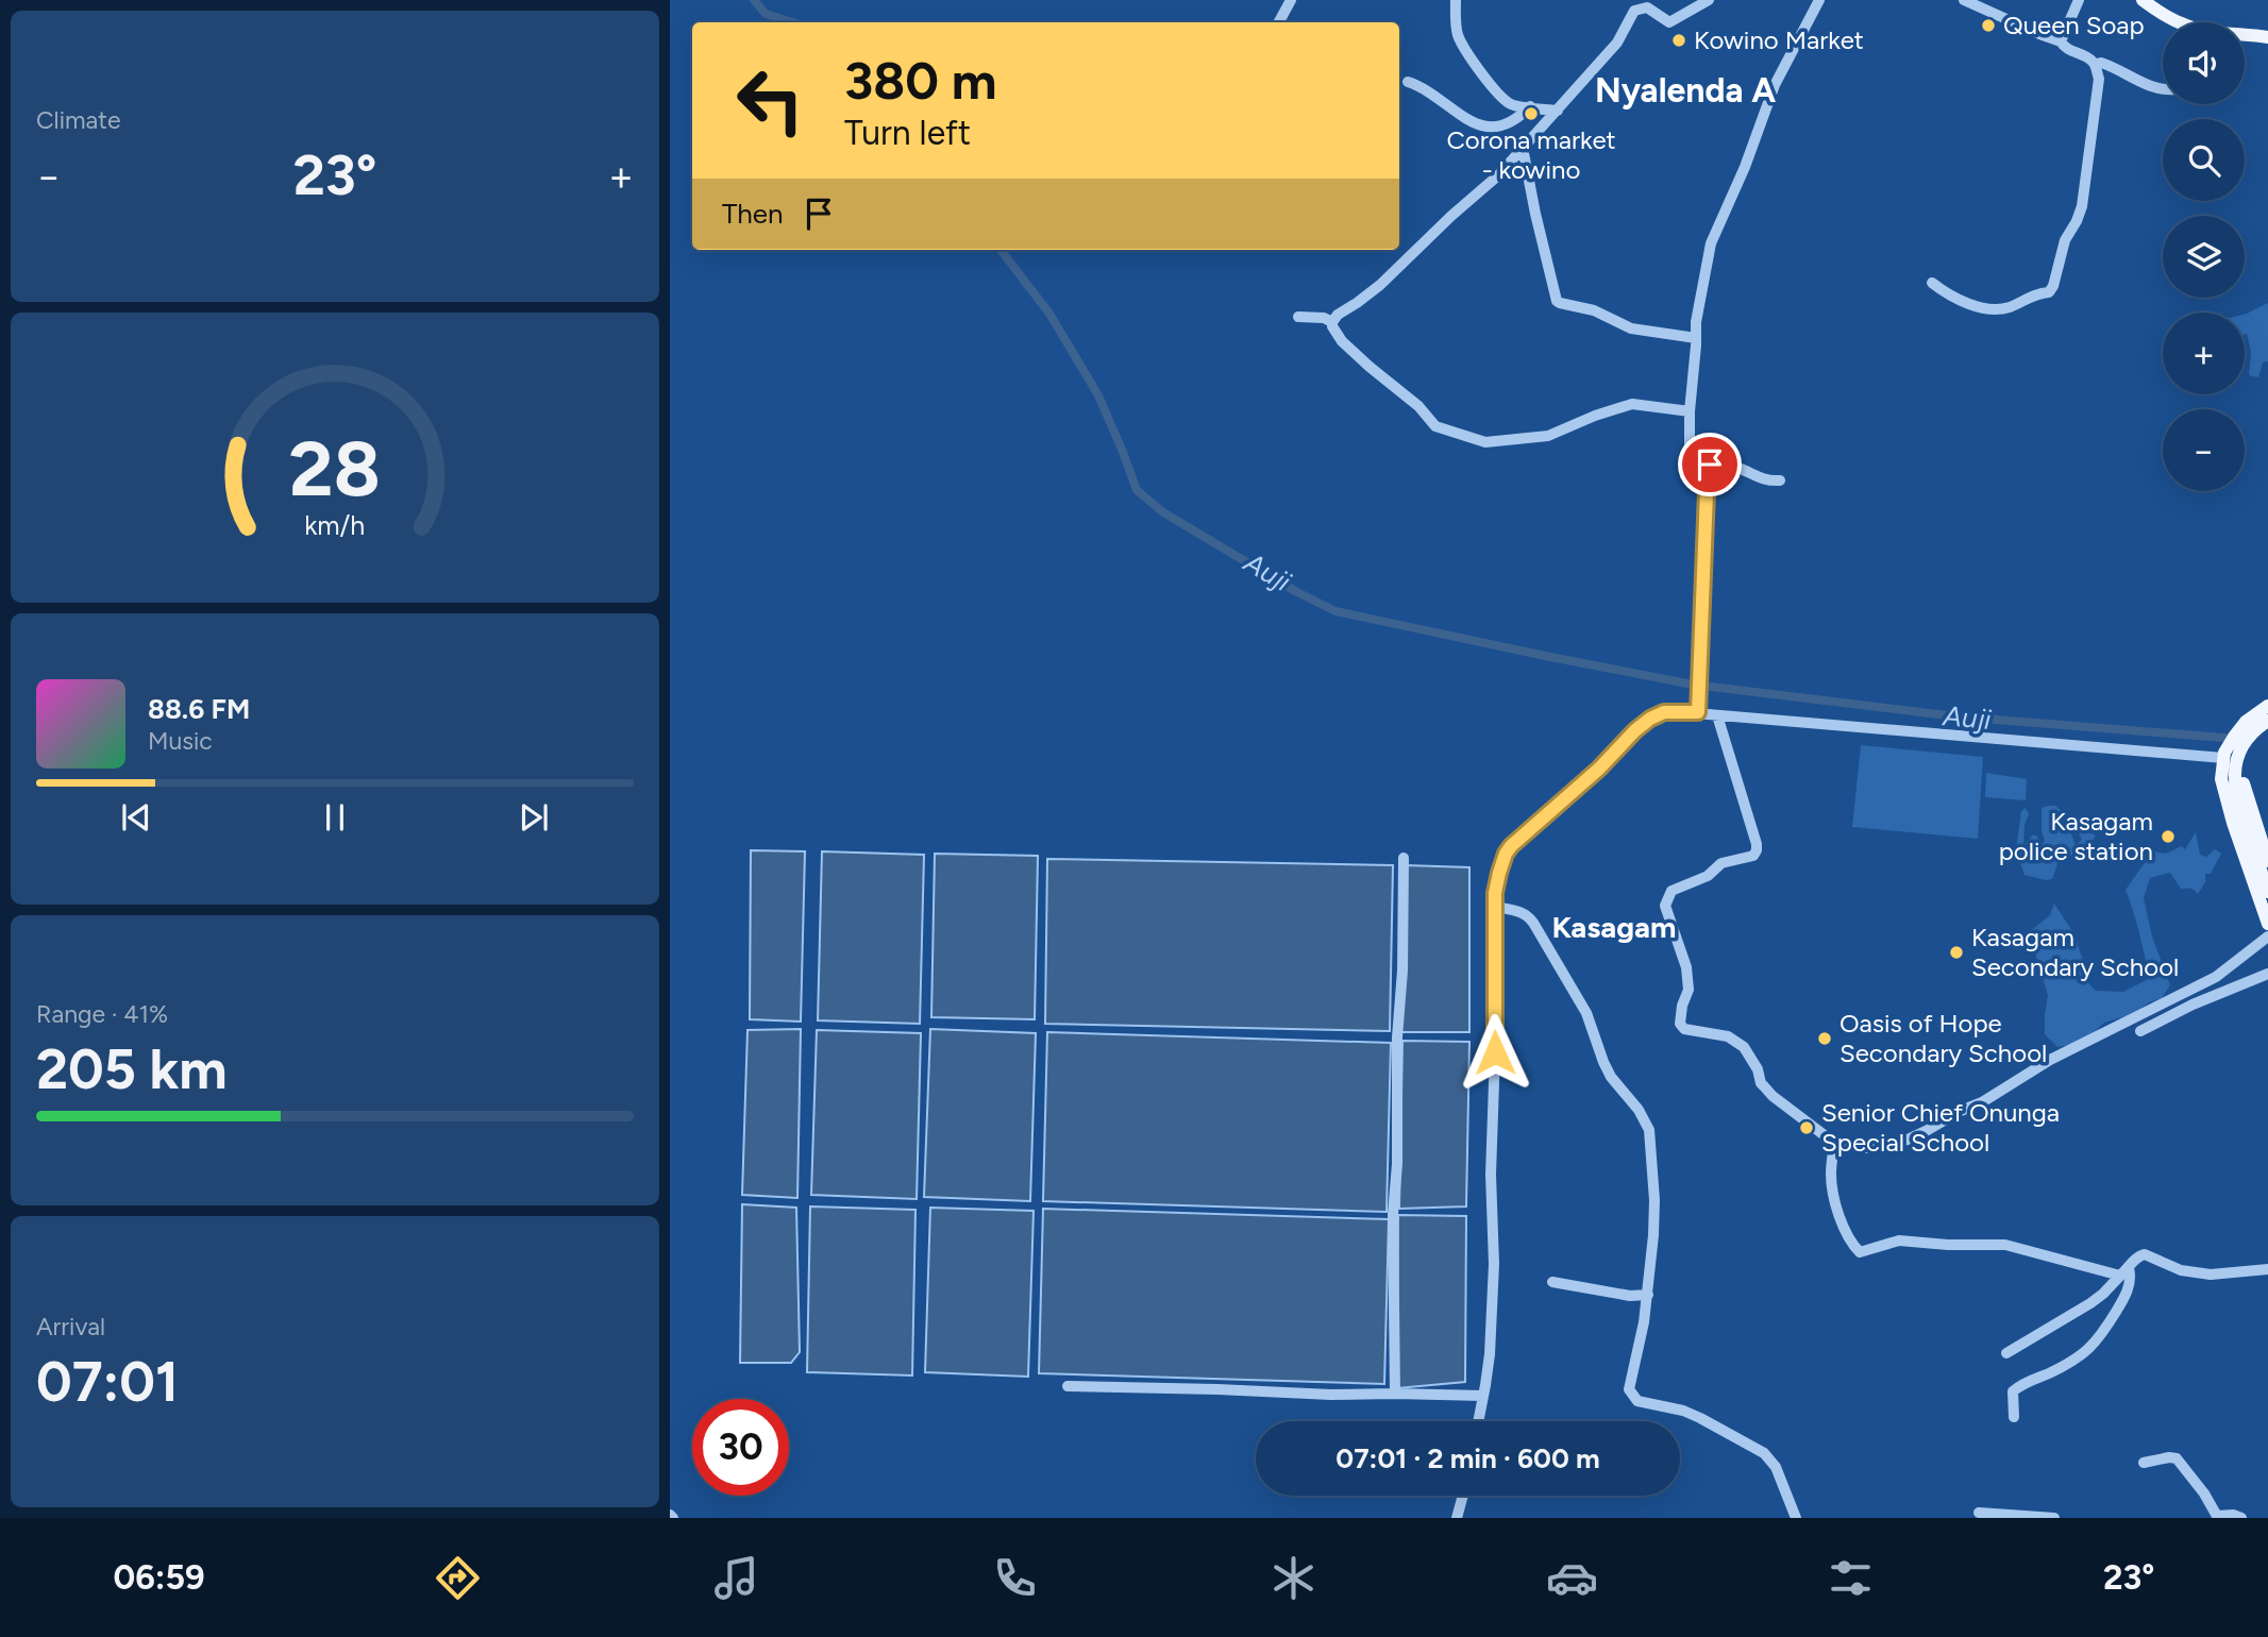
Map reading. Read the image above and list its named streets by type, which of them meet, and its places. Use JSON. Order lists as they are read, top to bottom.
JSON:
{
  "districts": ["Nyalenda A", "Kasagam"],
  "water": ["Auji"],
  "places": [
    "Queen Soap",
    "Kowino Market",
    "Corona market - kowino",
    "Kasagam police station",
    "Kasagam Secondary School",
    "Oasis of Hope Secondary School",
    "Senior Chief Onunga Special School"
  ],
  "page": {
    "tile": [
      "Climate",
      ["Range · 41%", "205 km"],
      ["Arrival", "07:01"]
    ],
    "map_buttons": ["+", "−"],
    "turn": ["380 m", "Turn left"],
    "heat": ["−", "23°", "+"],
    "then": "Then",
    "song": ["88.6 FM", "Music"],
    "limit": "30",
    "trip": "07:01 · 2 min · 600 m",
    "tabs": ["06:59", "23°"],
    "gauge": ["28", "km/h"]
  }
}
